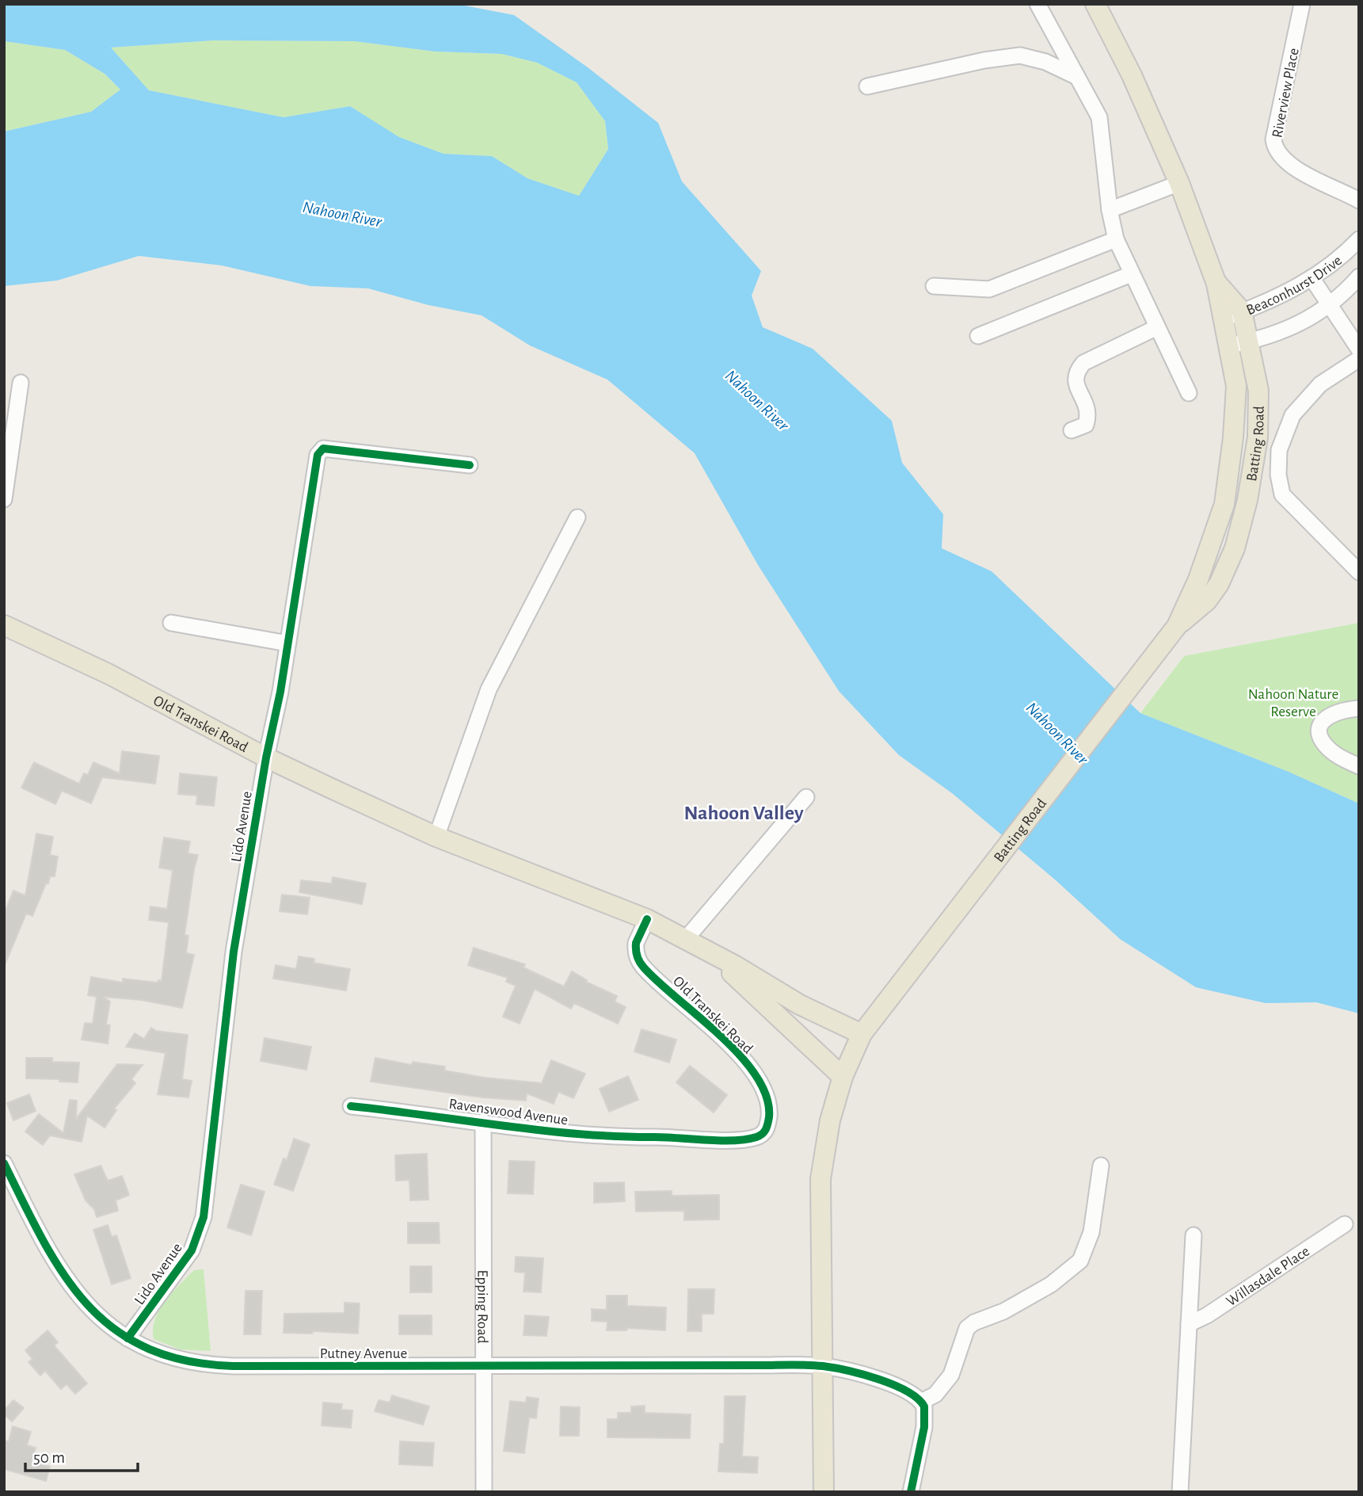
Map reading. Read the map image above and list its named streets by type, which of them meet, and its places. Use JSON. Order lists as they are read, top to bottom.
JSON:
{
  "streets": {
    "main road": ["Batting Road", "Old Transkei Road"],
    "street": [
      "Riverview Place",
      "Beaconhurst Drive",
      "Lido Avenue",
      "Ravenswood Avenue",
      "Willasdale Place",
      "Epping Road",
      "Putney Avenue"
    ]
  },
  "crossings": [
    ["Beaconhurst Drive", "Batting Road"],
    ["Batting Road", "Old Transkei Road"],
    ["Old Transkei Road", "Lido Avenue"],
    ["Old Transkei Road", "Ravenswood Avenue"],
    ["Lido Avenue", "Putney Avenue"],
    ["Ravenswood Avenue", "Epping Road"],
    ["Epping Road", "Putney Avenue"]
  ],
  "districts": ["Nahoon Valley"],
  "water": ["Nahoon River"],
  "parks": ["Nahoon Nature Reserve"],
  "scale_bar": "50 m"
}
